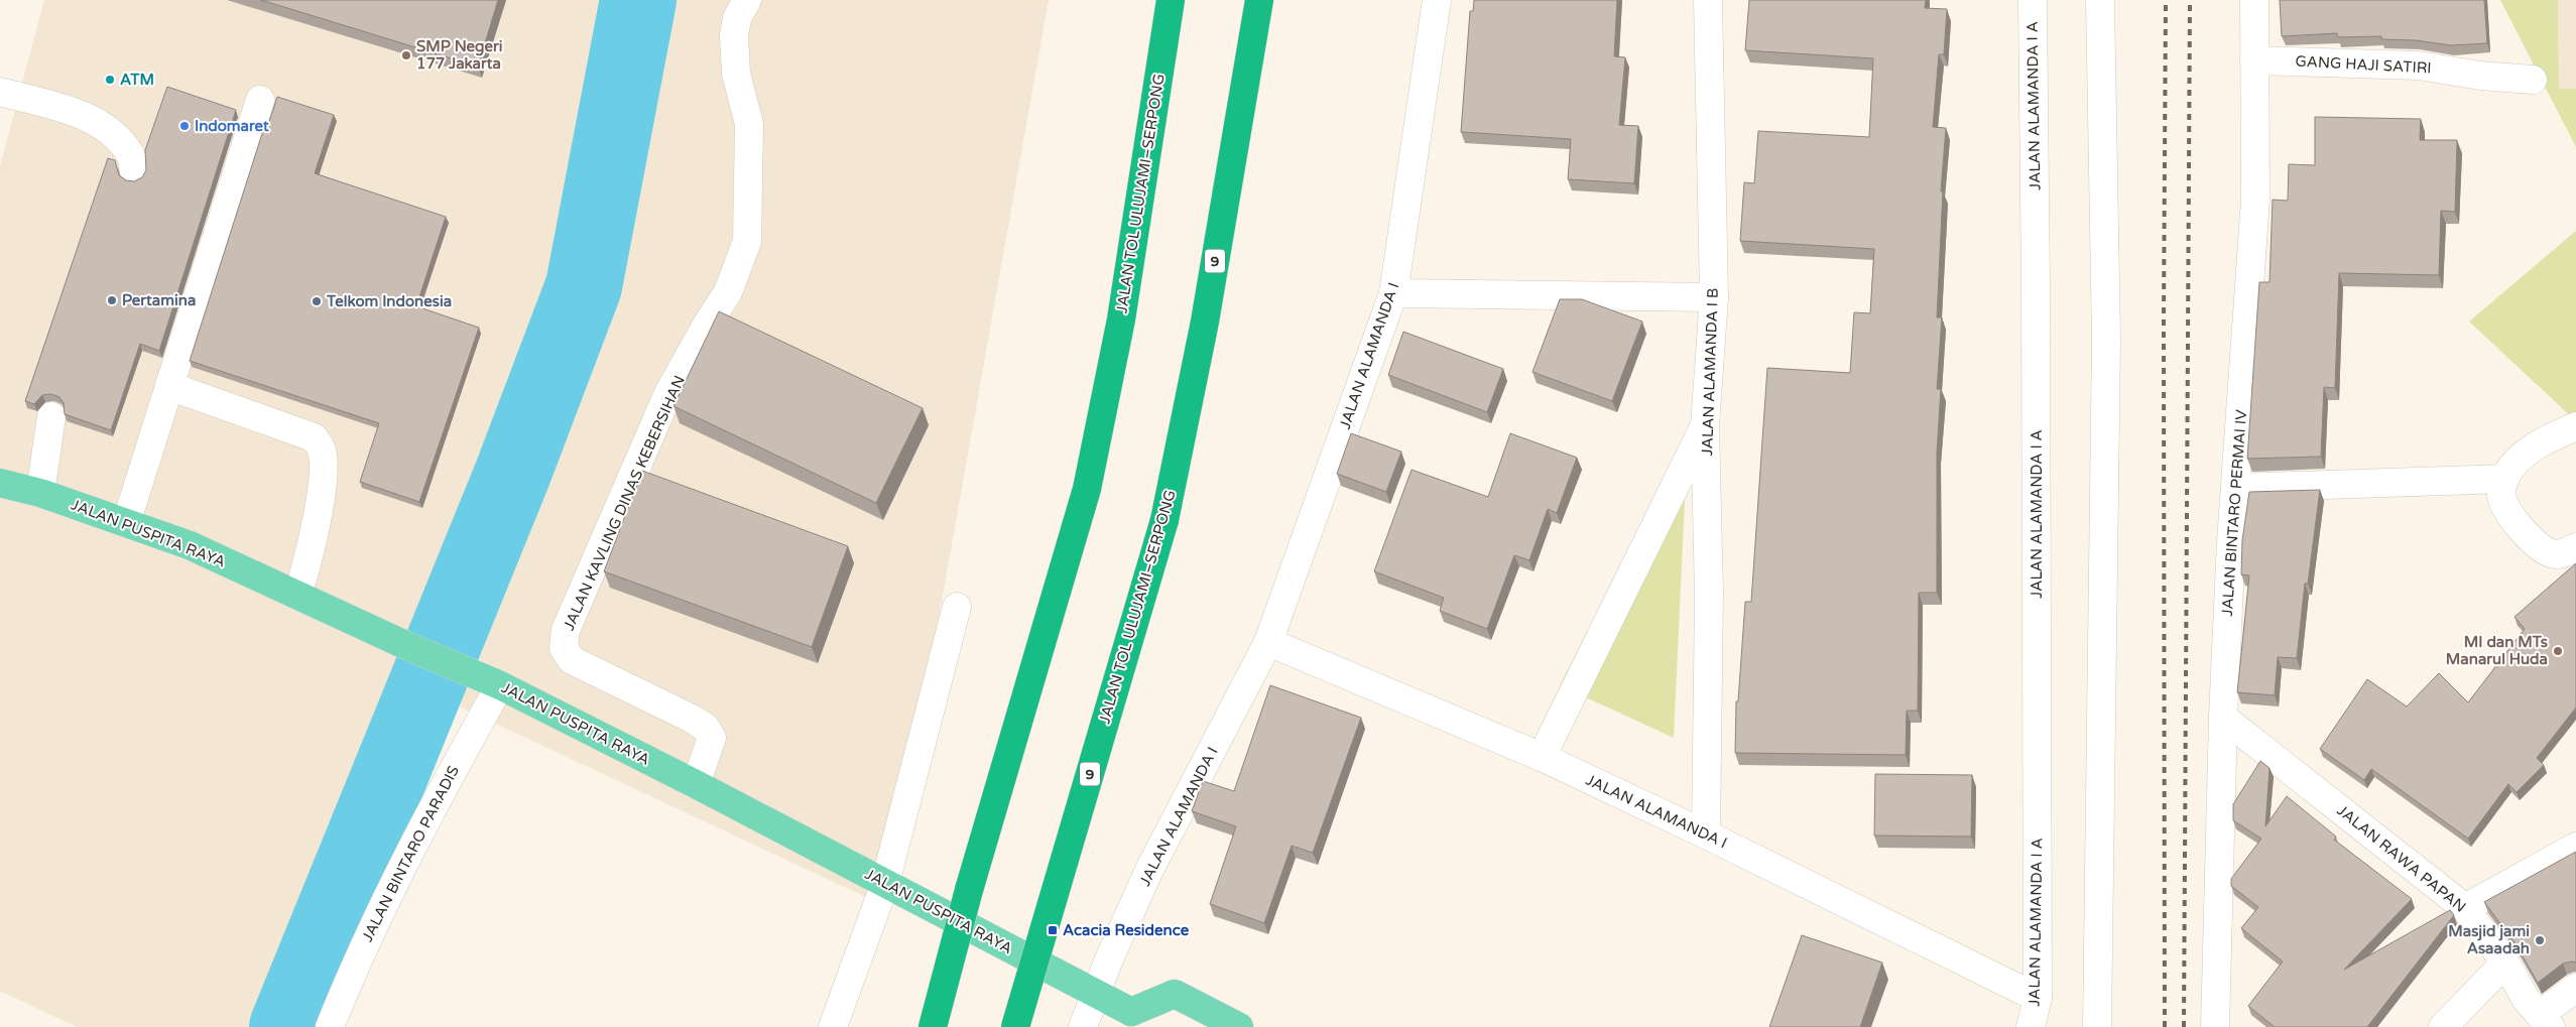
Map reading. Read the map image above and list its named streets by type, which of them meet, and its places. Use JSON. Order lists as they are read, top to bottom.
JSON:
{
  "streets": {
    "highway": ["JALAN TOL ULUJAMI–SERPONG", "9"],
    "main road": ["JALAN PUSPITA RAYA"],
    "street": [
      "GANG HAJI SATIRI",
      "JALAN ALAMANDA I A",
      "JALAN ALAMANDA I",
      "JALAN ALAMANDA I B",
      "JALAN KAVLING DINAS KEBERSIHAN",
      "JALAN BINTARO PERMAI IV",
      "JALAN BINTARO PARADIS",
      "JALAN RAWA PAPAN"
    ]
  },
  "crossings": [
    ["GANG HAJI SATIRI", "JALAN BINTARO PERMAI IV"],
    ["JALAN ALAMANDA I A", "JALAN ALAMANDA I"],
    ["JALAN ALAMANDA I", "JALAN ALAMANDA I B"],
    ["JALAN ALAMANDA I", "JALAN PUSPITA RAYA"],
    ["JALAN KAVLING DINAS KEBERSIHAN", "JALAN PUSPITA RAYA"],
    ["JALAN BINTARO PERMAI IV", "JALAN RAWA PAPAN"],
    ["JALAN PUSPITA RAYA", "JALAN BINTARO PARADIS"]
  ],
  "places": {
    "other": [
      "SMP Negeri 177 Jakarta",
      "ATM",
      "Indomaret",
      "Pertamina",
      "Telkom Indonesia",
      "MI dan MTs Manarul Huda",
      "Masjid jami Asaadah"
    ],
    "transit": ["Acacia Residence"]
  }
}
